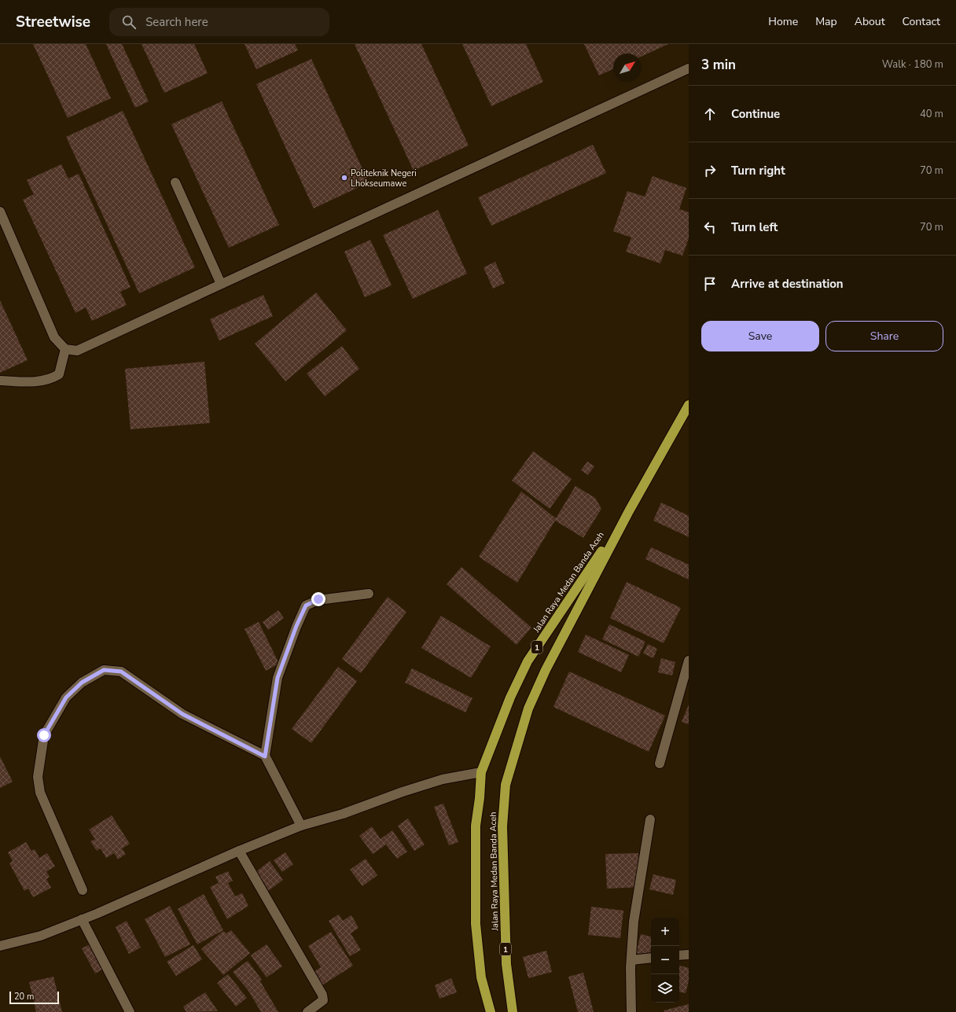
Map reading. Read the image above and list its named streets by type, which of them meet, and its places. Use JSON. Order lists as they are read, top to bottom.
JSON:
{
  "streets": {
    "highway": ["Jalan Raya Medan Banda Aceh", "1"]
  },
  "places": ["Politeknik Negeri Lhokseumawe"],
  "scale_bar": "20 m",
  "north": "top right",
  "page": {
    "header": "Streetwise",
    "search": "Search here",
    "nav": [
      "Home",
      "Map",
      "About",
      "Contact"
    ],
    "heading": ["3 min", "Walk · 180 m"],
    "list": [
      ["Continue", "40 m"],
      ["Turn right", "70 m"],
      ["Turn left", "70 m"],
      "Arrive at destination"
    ],
    "buttons": ["Save", "Share"],
    "map_buttons": ["+", "−"],
    "scale": "20 m"
  }
}
